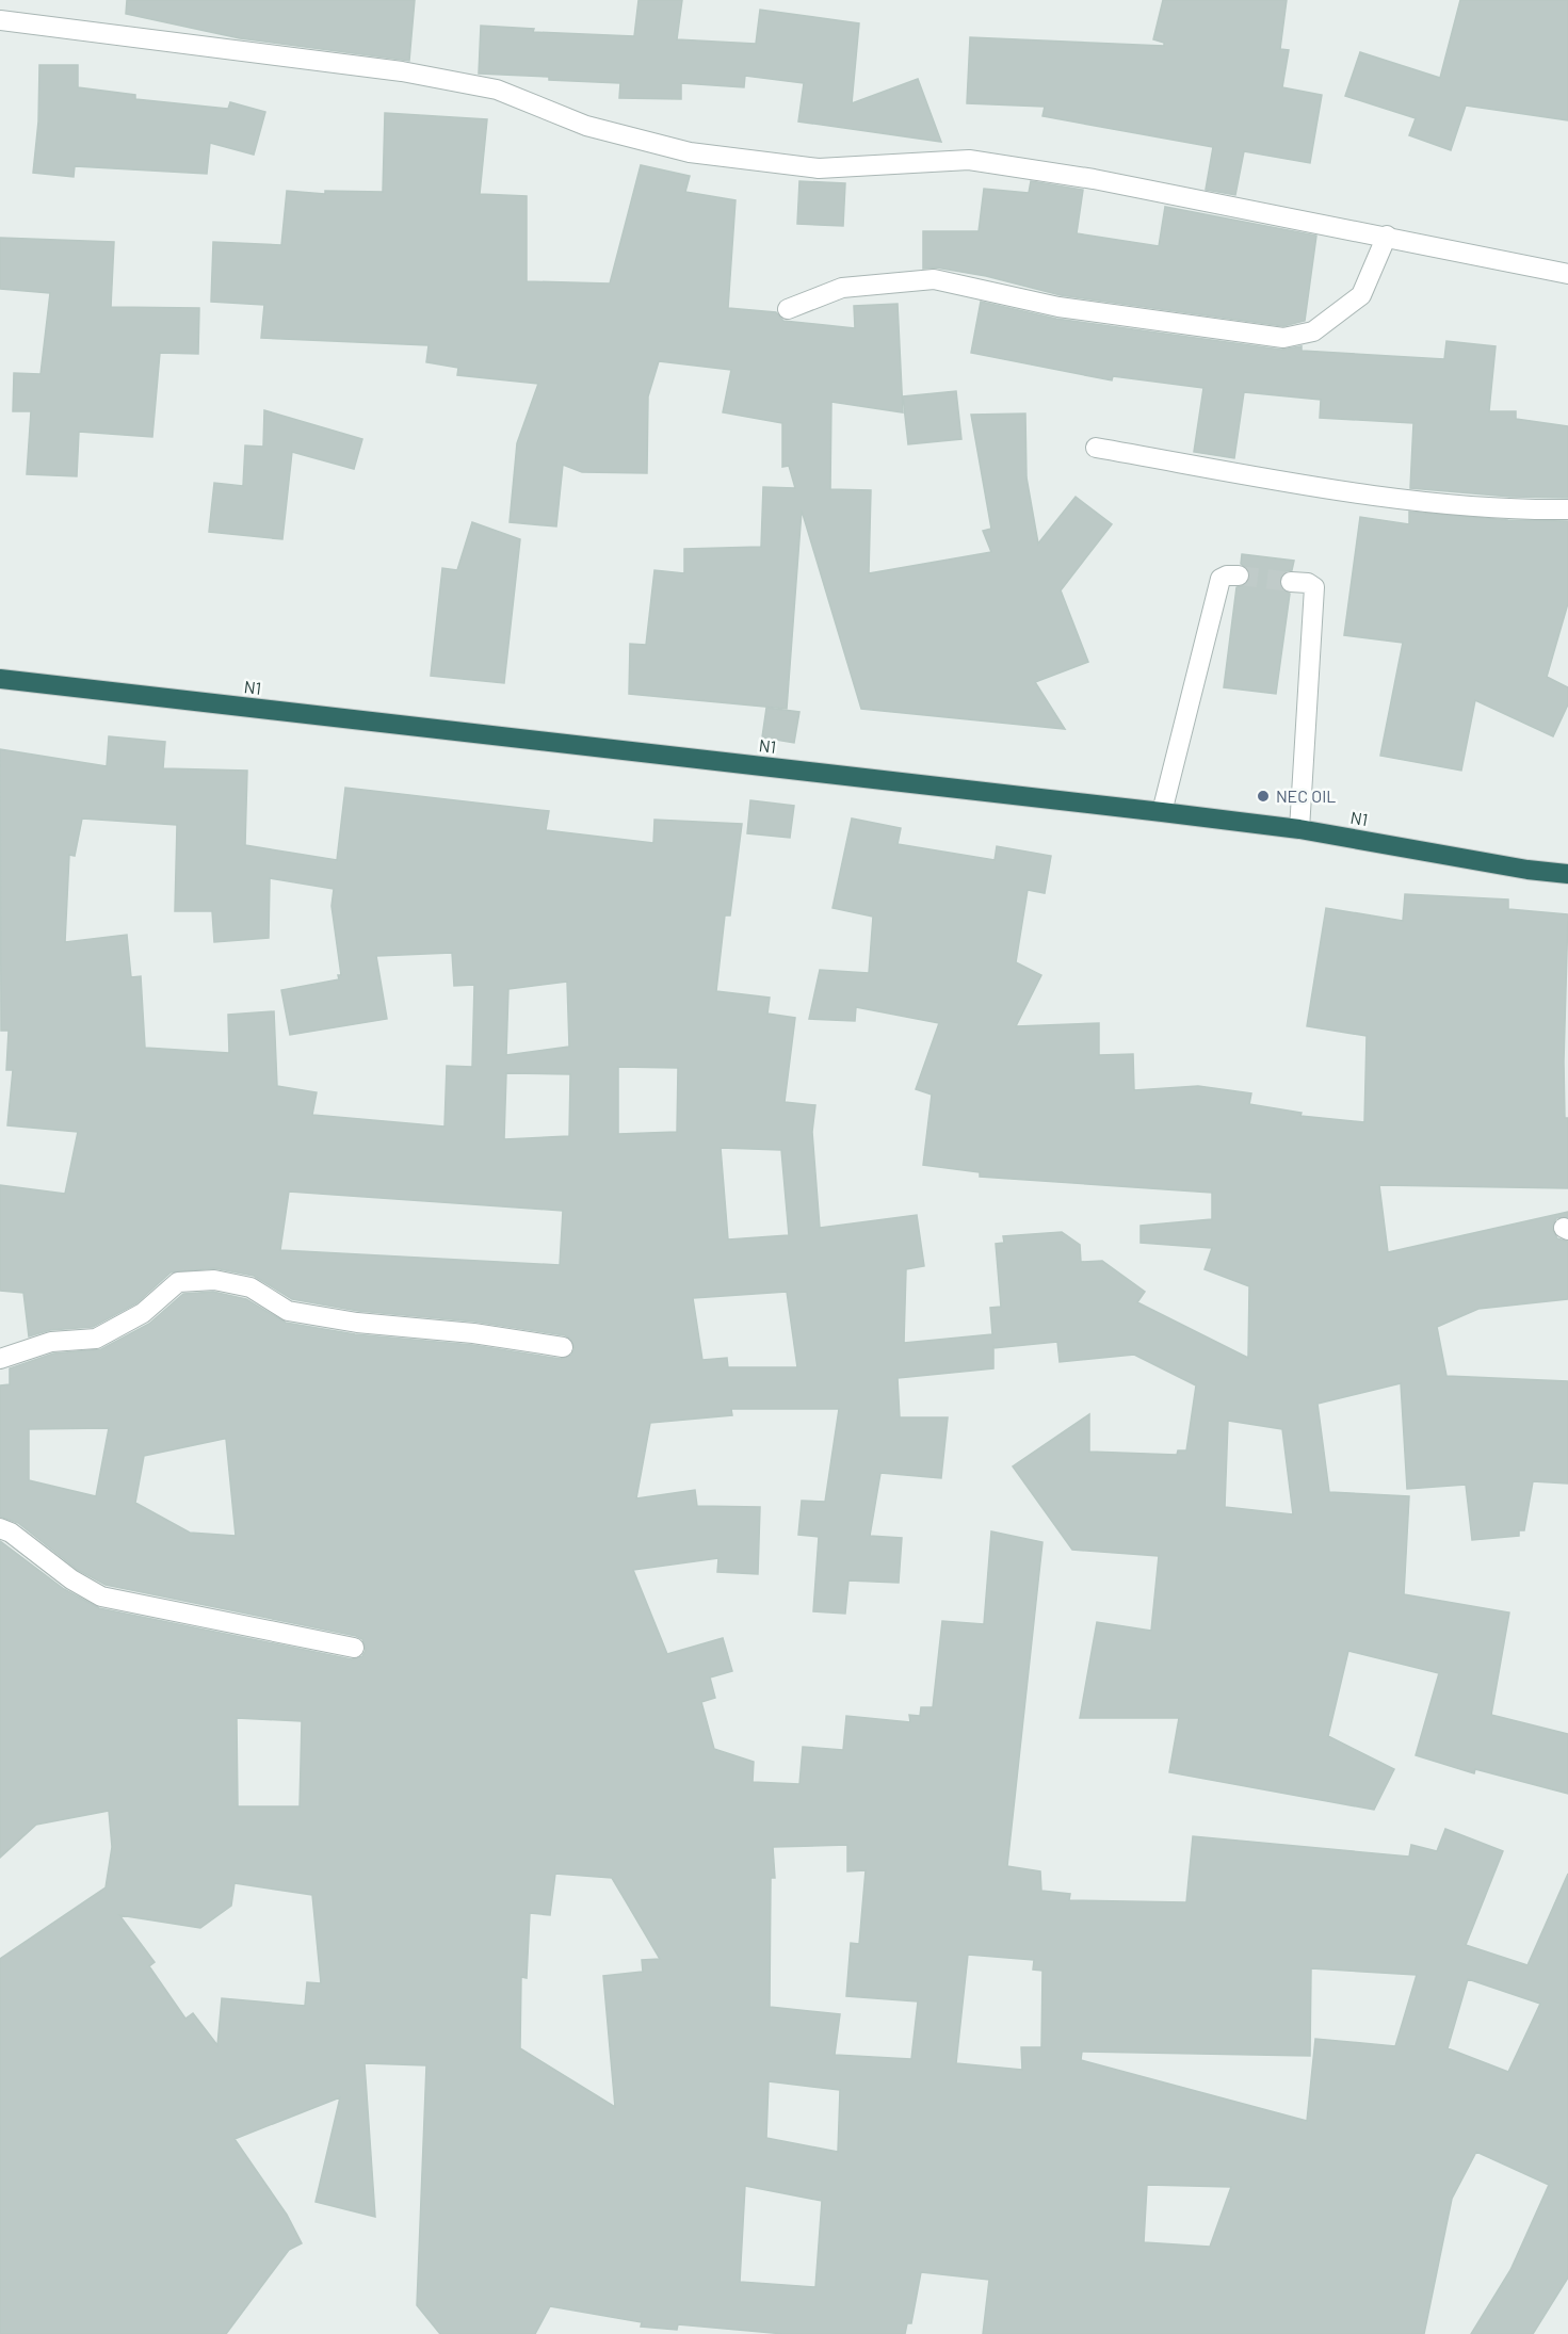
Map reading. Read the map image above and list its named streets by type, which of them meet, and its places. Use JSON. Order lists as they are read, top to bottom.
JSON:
{
  "streets": {
    "highway": ["N1"]
  },
  "places": ["NEC OIL"]
}
